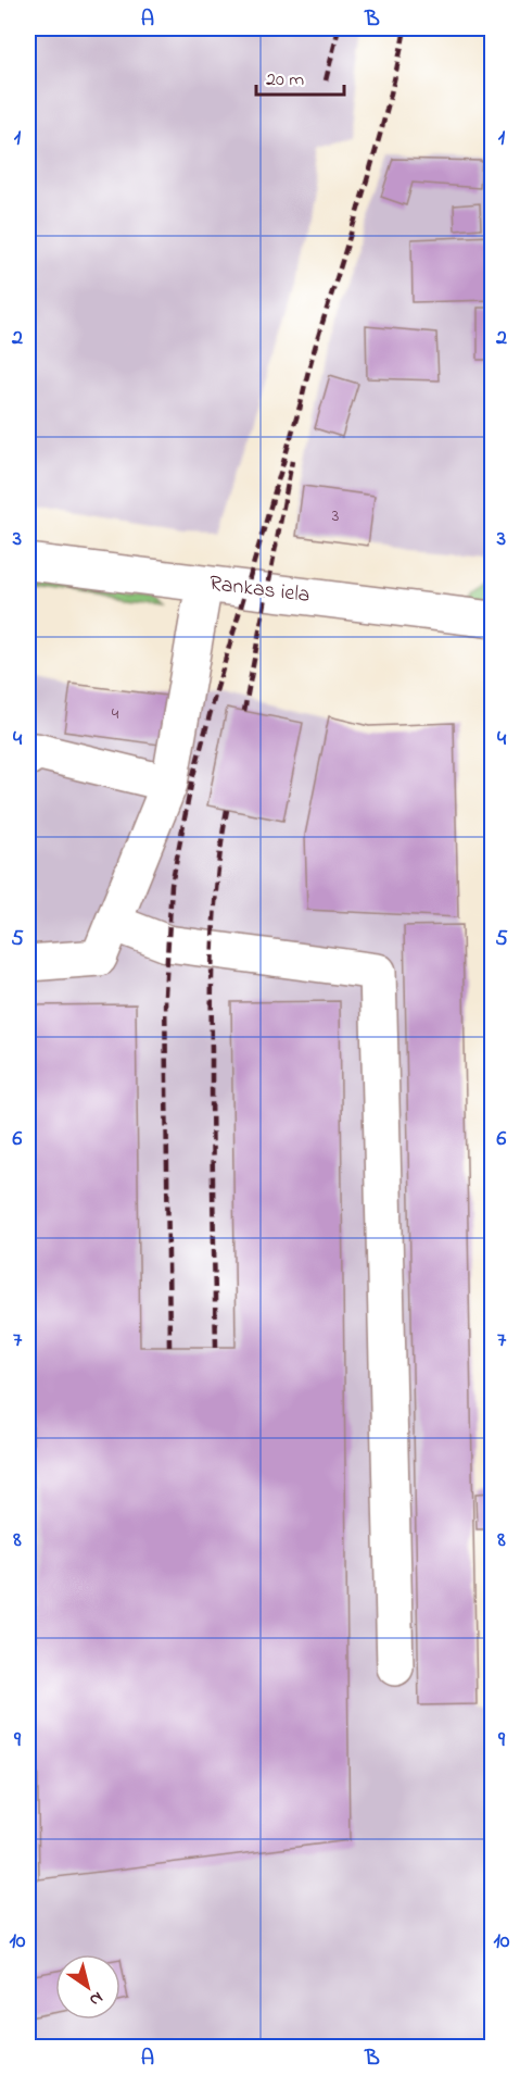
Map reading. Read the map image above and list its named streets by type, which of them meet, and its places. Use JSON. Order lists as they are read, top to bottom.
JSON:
{
  "streets": {
    "street": ["Rankas iela"]
  },
  "house_numbers": ["3", "4"],
  "scale_bar": "20 m",
  "north": "bottom right",
  "grid": {
    "columns": ["A", "B"],
    "rows": [
      "1",
      "2",
      "3",
      "4",
      "5",
      "6",
      "7",
      "8",
      "9",
      "10"
    ]
  }
}
